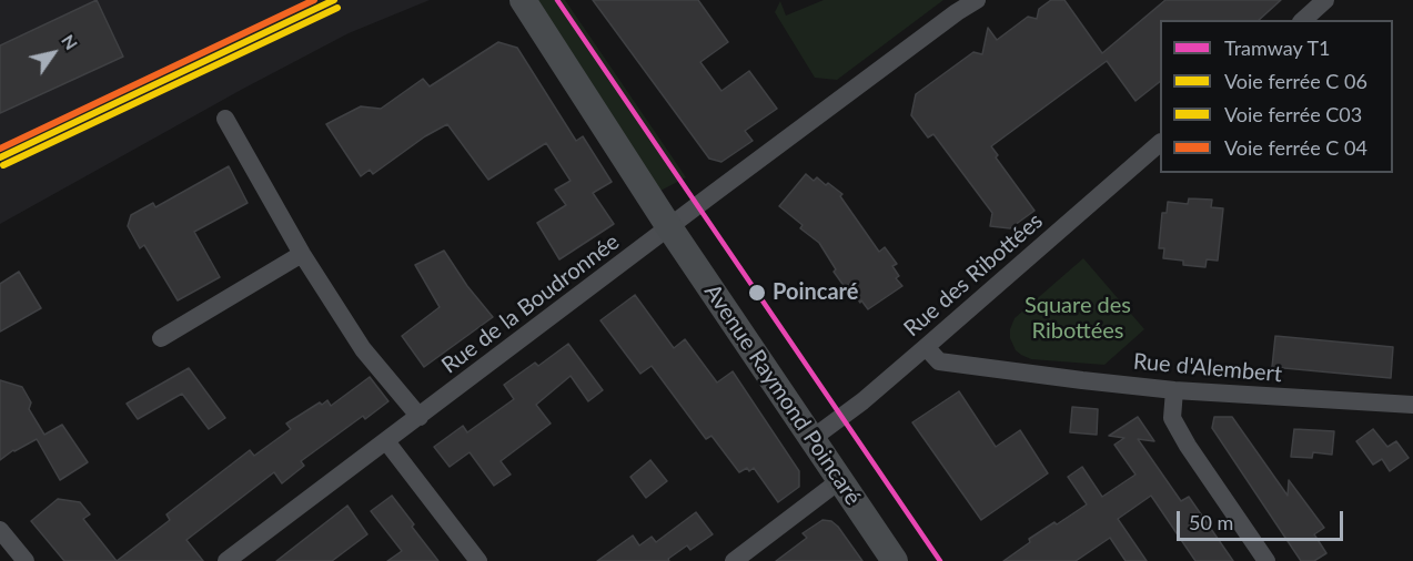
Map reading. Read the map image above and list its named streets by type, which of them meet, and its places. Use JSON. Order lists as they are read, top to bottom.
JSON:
{
  "streets": {
    "main road": ["Avenue Raymond Poincaré"],
    "street": ["Rue des Ribottées", "Rue de la Boudronnée", "Rue d'Alembert"]
  },
  "crossings": [
    ["Rue des Ribottées", "Rue d'Alembert"],
    ["Rue des Ribottées", "Avenue Raymond Poincaré"],
    ["Rue de la Boudronnée", "Avenue Raymond Poincaré"]
  ],
  "parks": ["Square des Ribottées"],
  "places": ["Poincaré"],
  "lines": ["tram line T1", "rail line C03"],
  "legend": [
    "Tramway T1",
    "Voie ferrée C 06",
    "Voie ferrée C03",
    "Voie ferrée C 04"
  ],
  "scale_bar": "50 m",
  "north": "top right"
}
